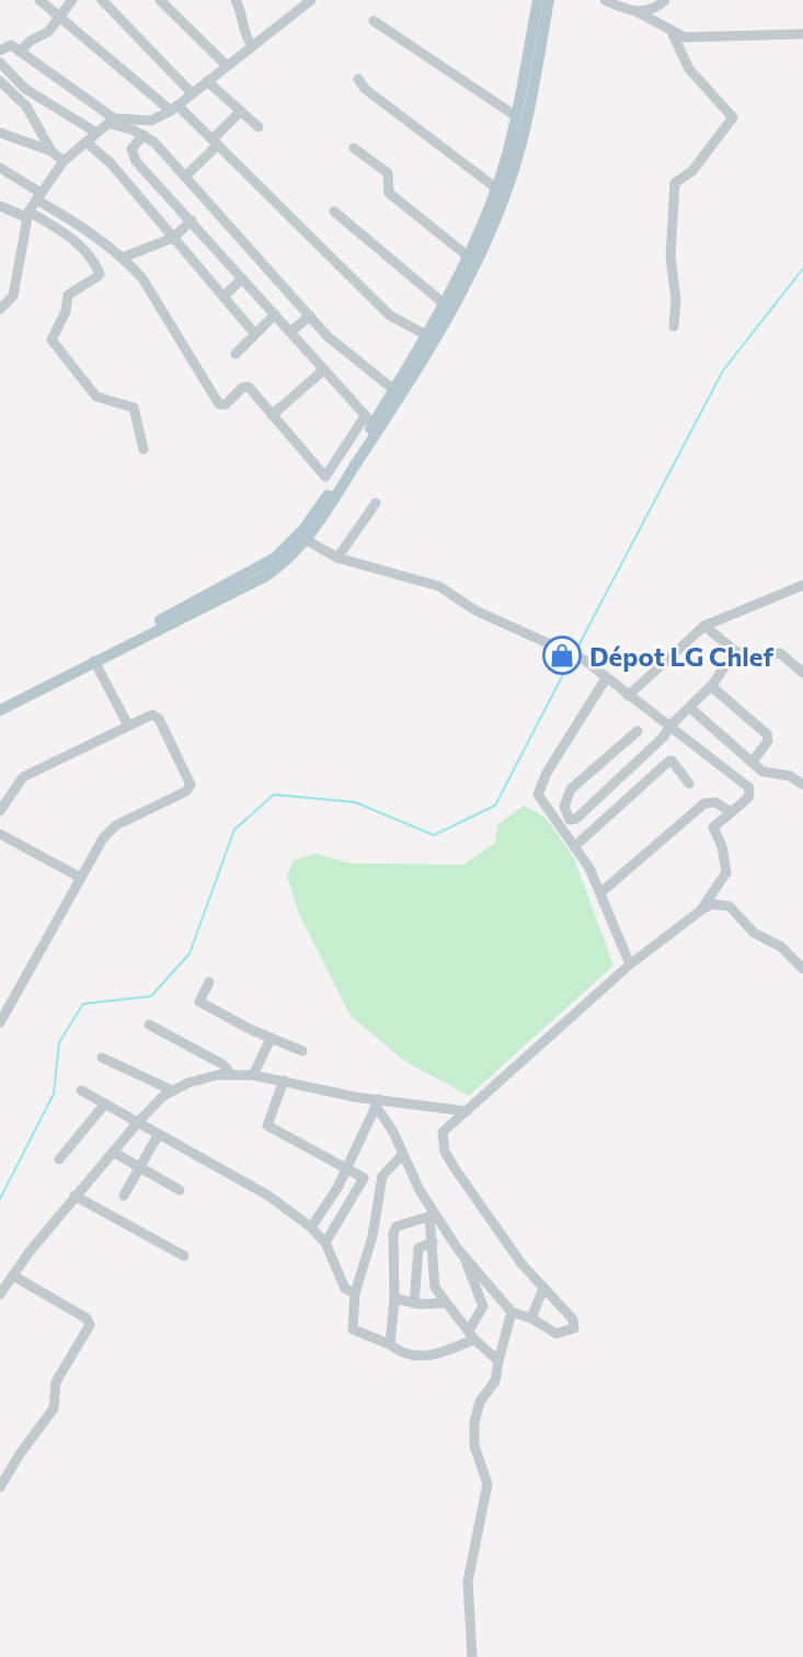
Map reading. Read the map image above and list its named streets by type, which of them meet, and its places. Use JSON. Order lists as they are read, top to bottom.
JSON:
{
  "places": {
    "shop": ["Dépot LG Chlef"]
  }
}
